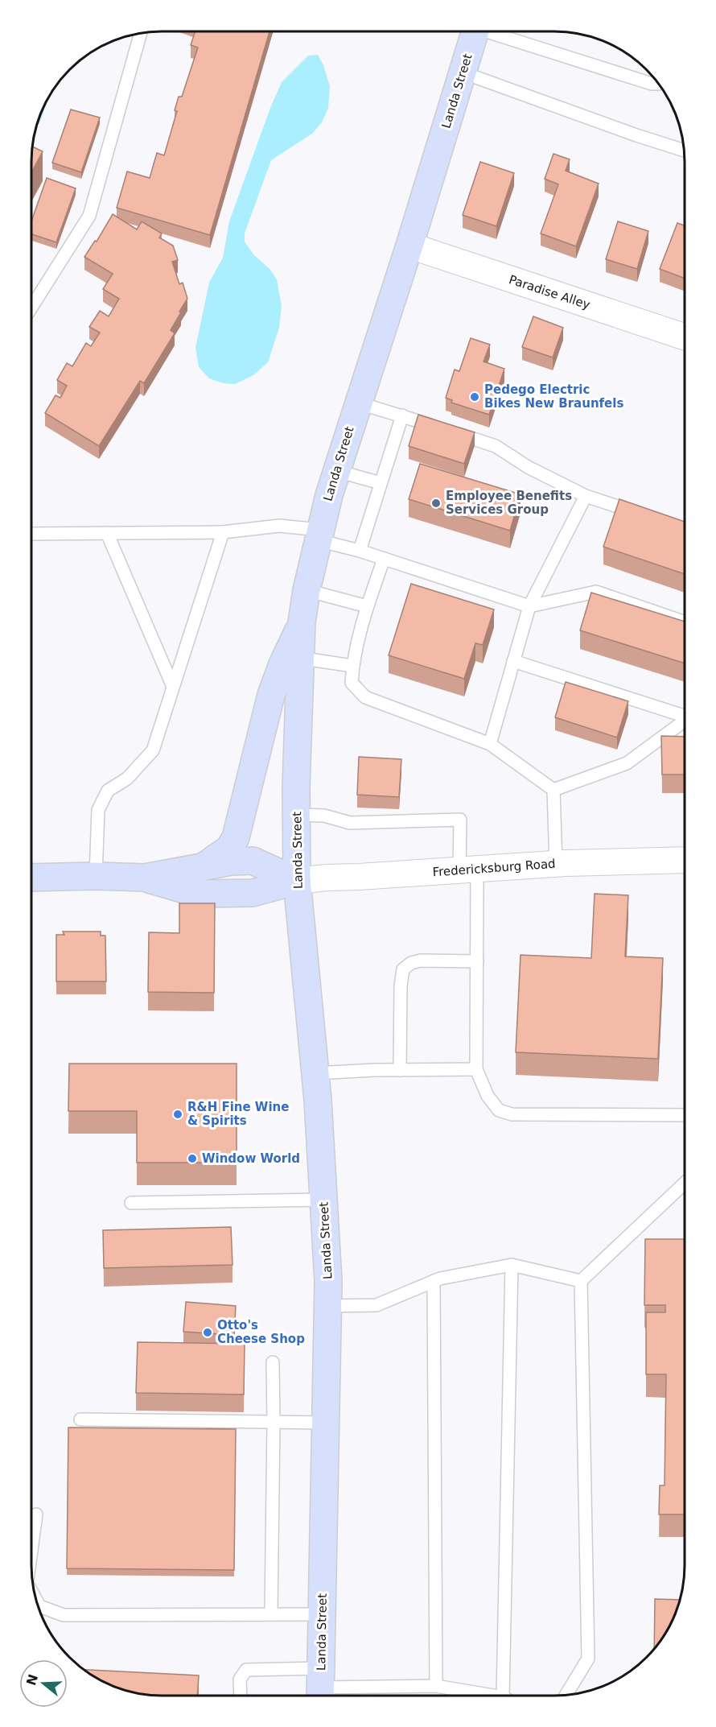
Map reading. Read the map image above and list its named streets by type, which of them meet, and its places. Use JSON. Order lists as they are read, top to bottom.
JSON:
{
  "streets": {
    "main road": ["Landa Street", "Fredericksburg Road"],
    "street": ["Paradise Alley"]
  },
  "crossings": [
    ["Landa Street", "Paradise Alley"],
    ["Landa Street", "Fredericksburg Road"]
  ],
  "places": [
    "Pedego Electric Bikes New Braunfels",
    "Employee Benefits Services Group",
    "R&H Fine Wine & Spirits",
    "Window World",
    "Otto's Cheese Shop"
  ],
  "north": "left"
}
